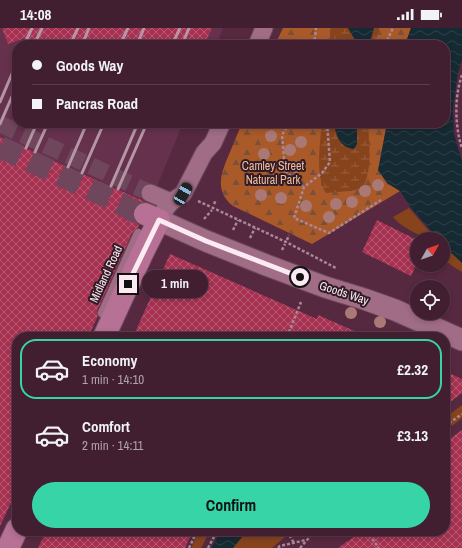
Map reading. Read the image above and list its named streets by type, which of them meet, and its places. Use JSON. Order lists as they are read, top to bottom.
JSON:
{
  "streets": {
    "street": ["Goods Way"]
  },
  "parks": ["Camley Street Natural Park"],
  "north": "top right",
  "page": {
    "status": "14:08",
    "banner": ["Goods Way", "Pancras Road"],
    "bubble": "1 min",
    "list": [
      {
        "name": "Economy",
        "note": "1 min · 14:10",
        "value": "£2.32"
      },
      {
        "name": "Comfort",
        "note": "2 min · 14:11",
        "value": "£3.13"
      }
    ],
    "buttons": "Confirm"
  }
}
